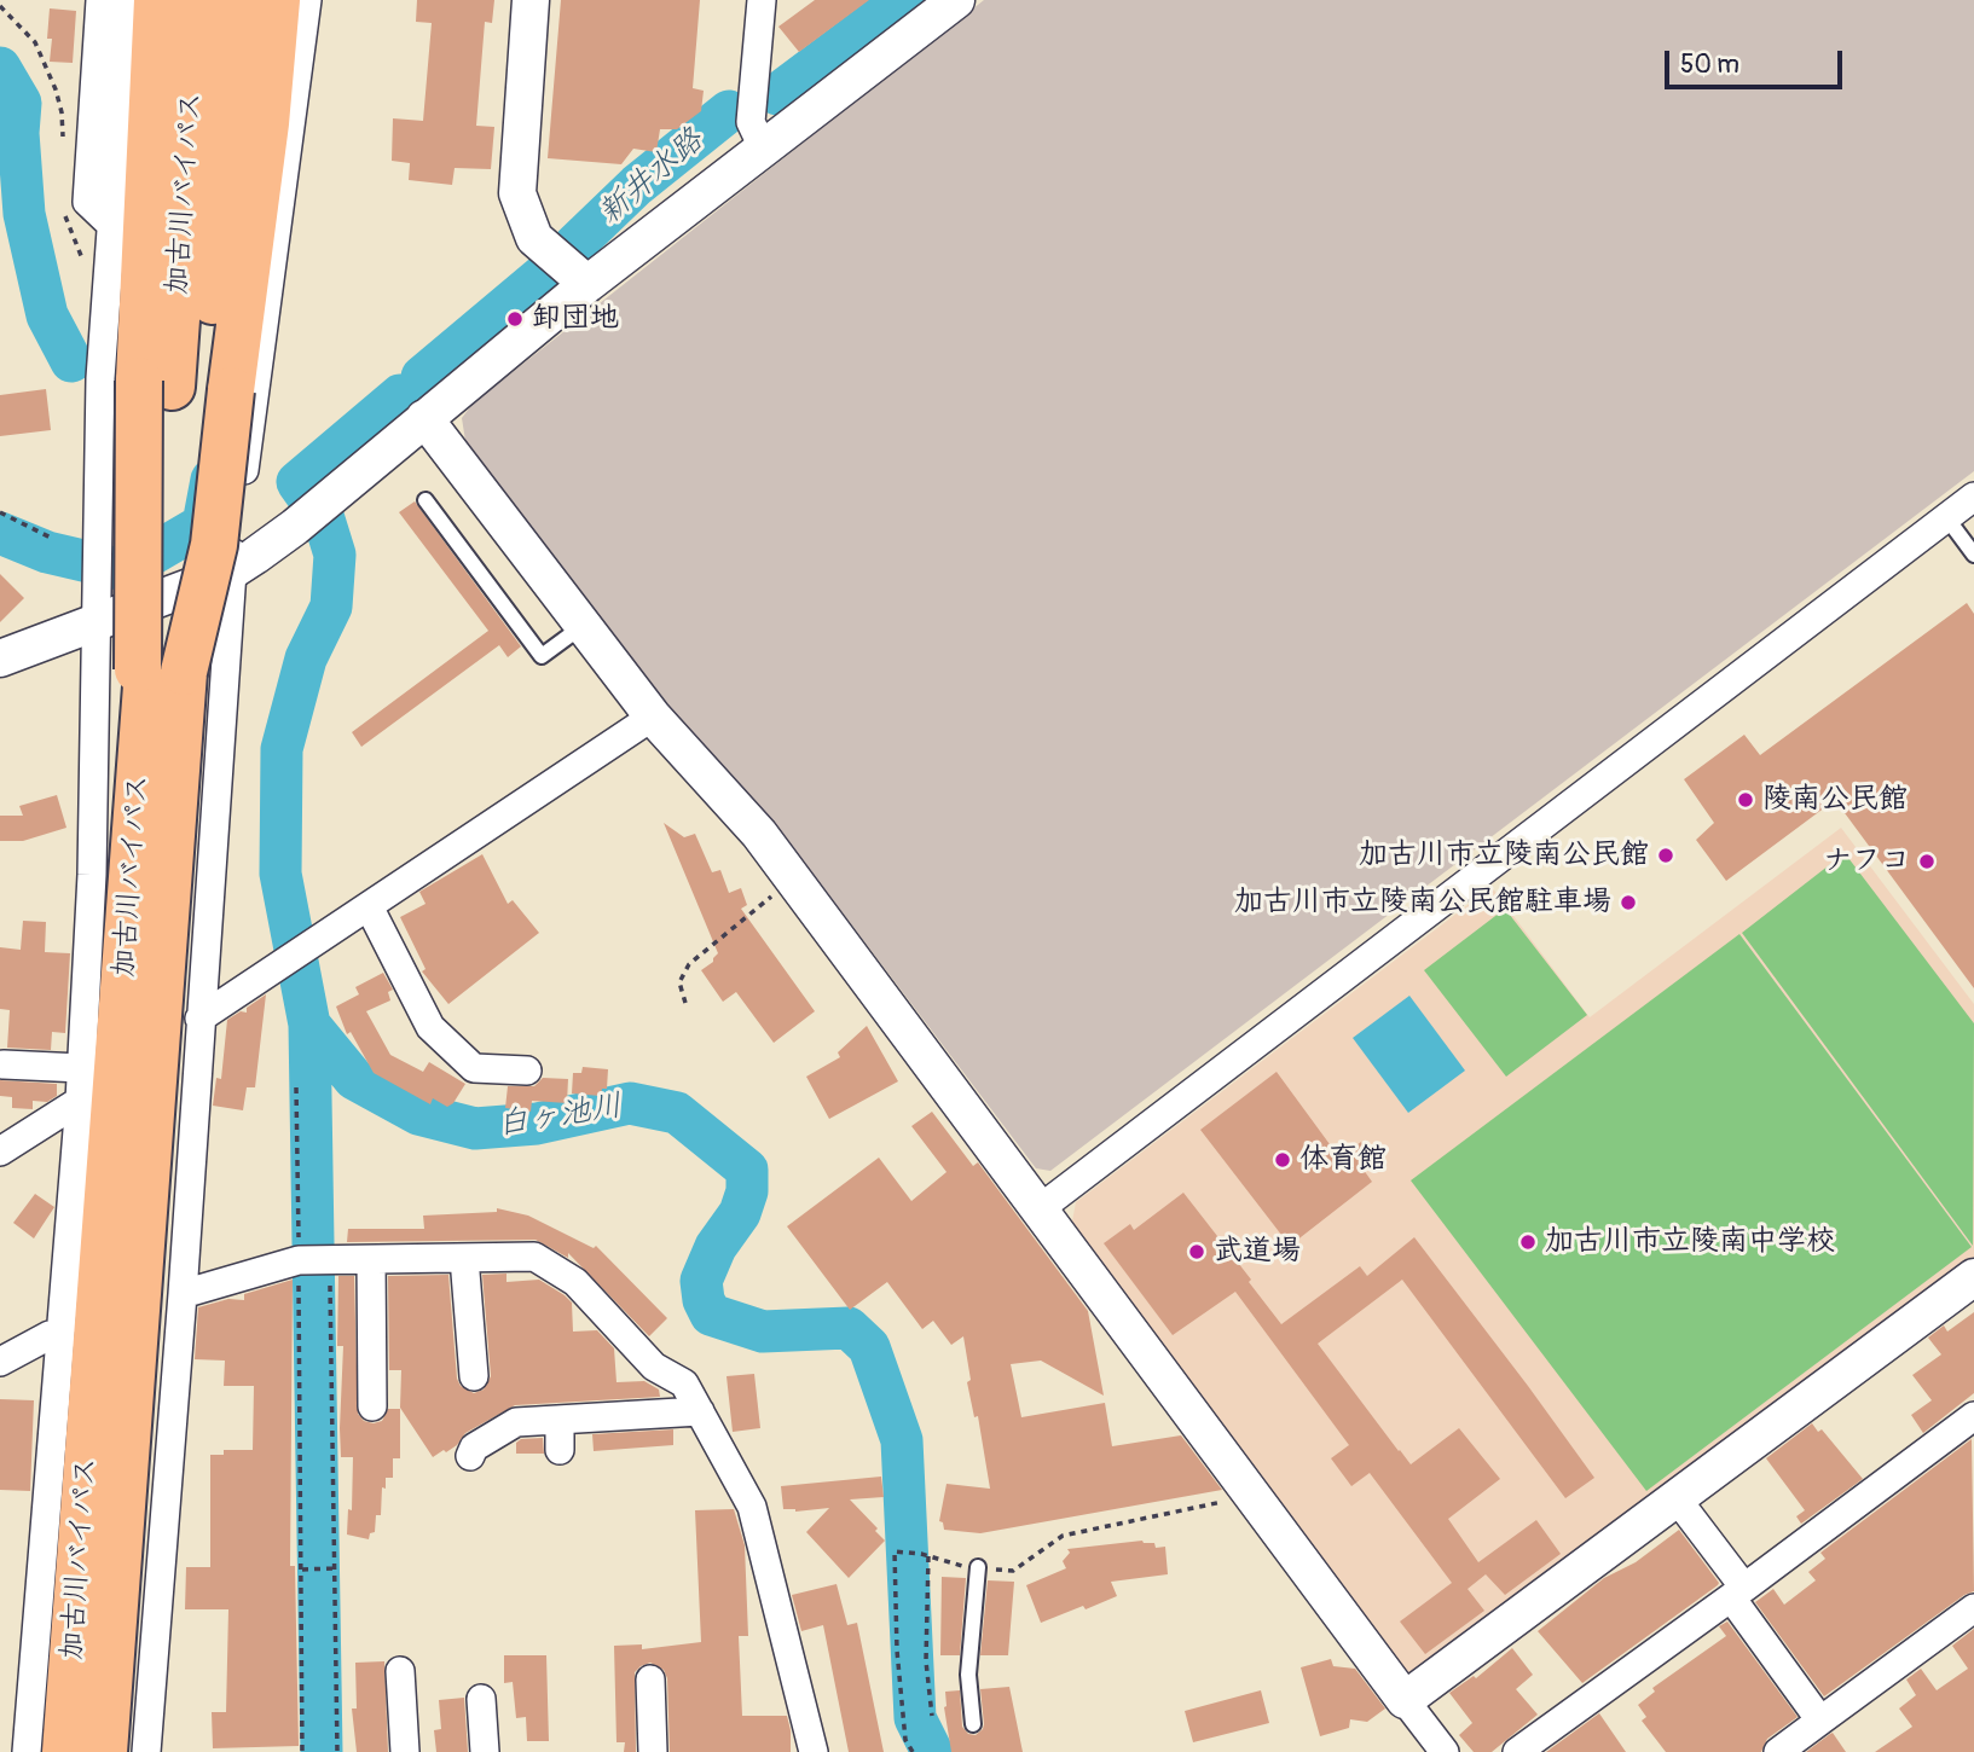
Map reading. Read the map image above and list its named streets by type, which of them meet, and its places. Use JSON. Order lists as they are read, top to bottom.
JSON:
{
  "streets": {
    "highway": ["加古川バイパス"]
  },
  "water": ["新井水路", "白ヶ池川"],
  "places": [
    "卸団地",
    "陵南公民館",
    "加古川市立陵南公民館",
    "ナフコ",
    "加古川市立陵南公民館駐車場",
    "体育館",
    "加古川市立陵南中学校",
    "武道場"
  ],
  "scale_bar": "50 m"
}
